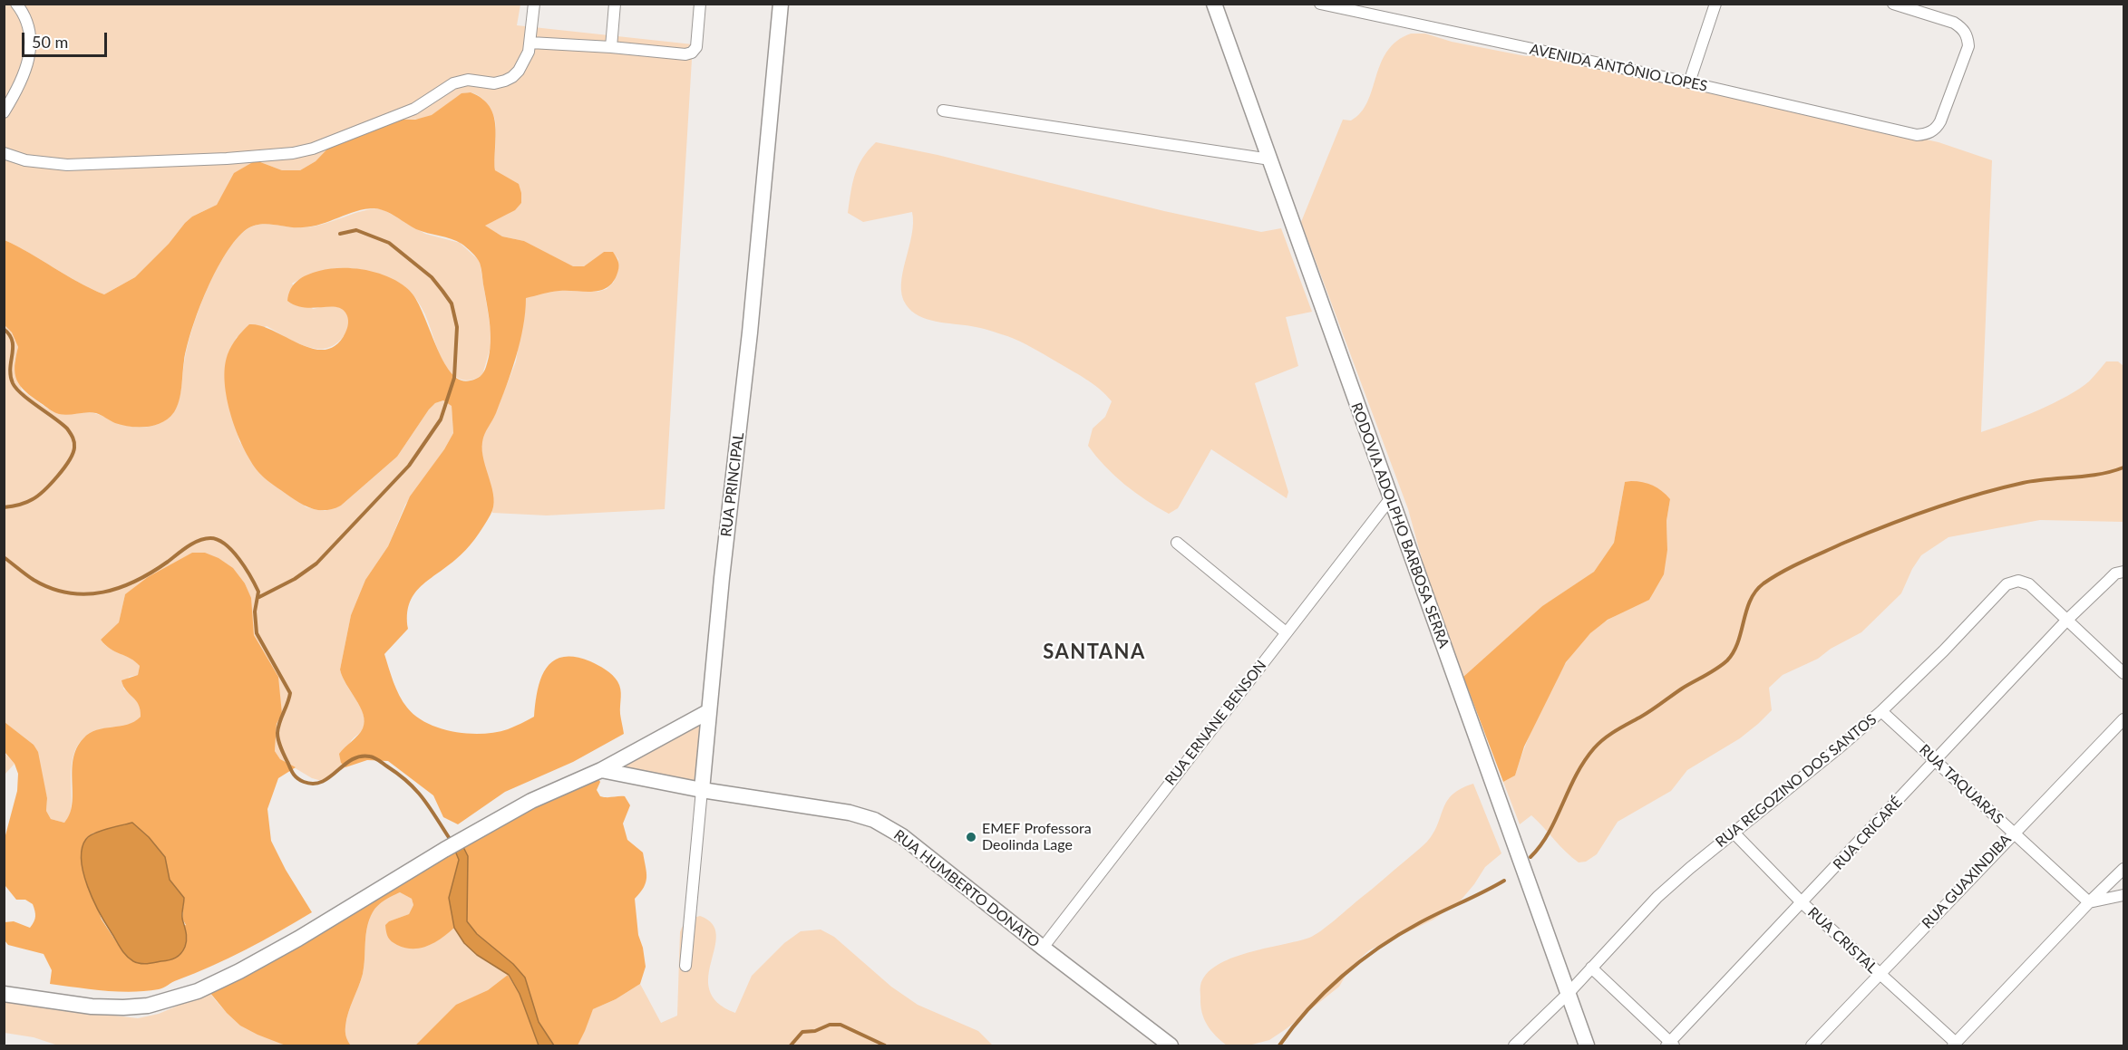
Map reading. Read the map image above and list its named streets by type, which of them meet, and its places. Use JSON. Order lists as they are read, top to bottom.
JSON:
{
  "streets": {
    "main road": ["RUA PRINCIPAL", "RODOVIA ADOLPHO BARBOSA SERRA", "RUA HUMBERTO DONATO"],
    "street": [
      "AVENIDA ANTÔNIO LOPES",
      "RUA ERNANE BENSON",
      "RUA REGOZINO DOS SANTOS",
      "RUA TAQUARAS",
      "RUA CRICARÉ",
      "RUA GUAXINDIBA",
      "RUA CRISTAL"
    ]
  },
  "crossings": [
    ["RUA PRINCIPAL", "RUA HUMBERTO DONATO"],
    ["RODOVIA ADOLPHO BARBOSA SERRA", "RUA ERNANE BENSON"],
    ["RODOVIA ADOLPHO BARBOSA SERRA", "RUA REGOZINO DOS SANTOS"],
    ["RUA ERNANE BENSON", "RUA HUMBERTO DONATO"],
    ["RUA REGOZINO DOS SANTOS", "RUA TAQUARAS"],
    ["RUA REGOZINO DOS SANTOS", "RUA CRICARÉ"],
    ["RUA REGOZINO DOS SANTOS", "RUA CRISTAL"],
    ["RUA TAQUARAS", "RUA CRICARÉ"],
    ["RUA TAQUARAS", "RUA GUAXINDIBA"],
    ["RUA CRICARÉ", "RUA CRISTAL"],
    ["RUA GUAXINDIBA", "RUA CRISTAL"]
  ],
  "districts": ["SANTANA"],
  "places": ["EMEF Professora Deolinda Lage"],
  "scale_bar": "50 m"
}
